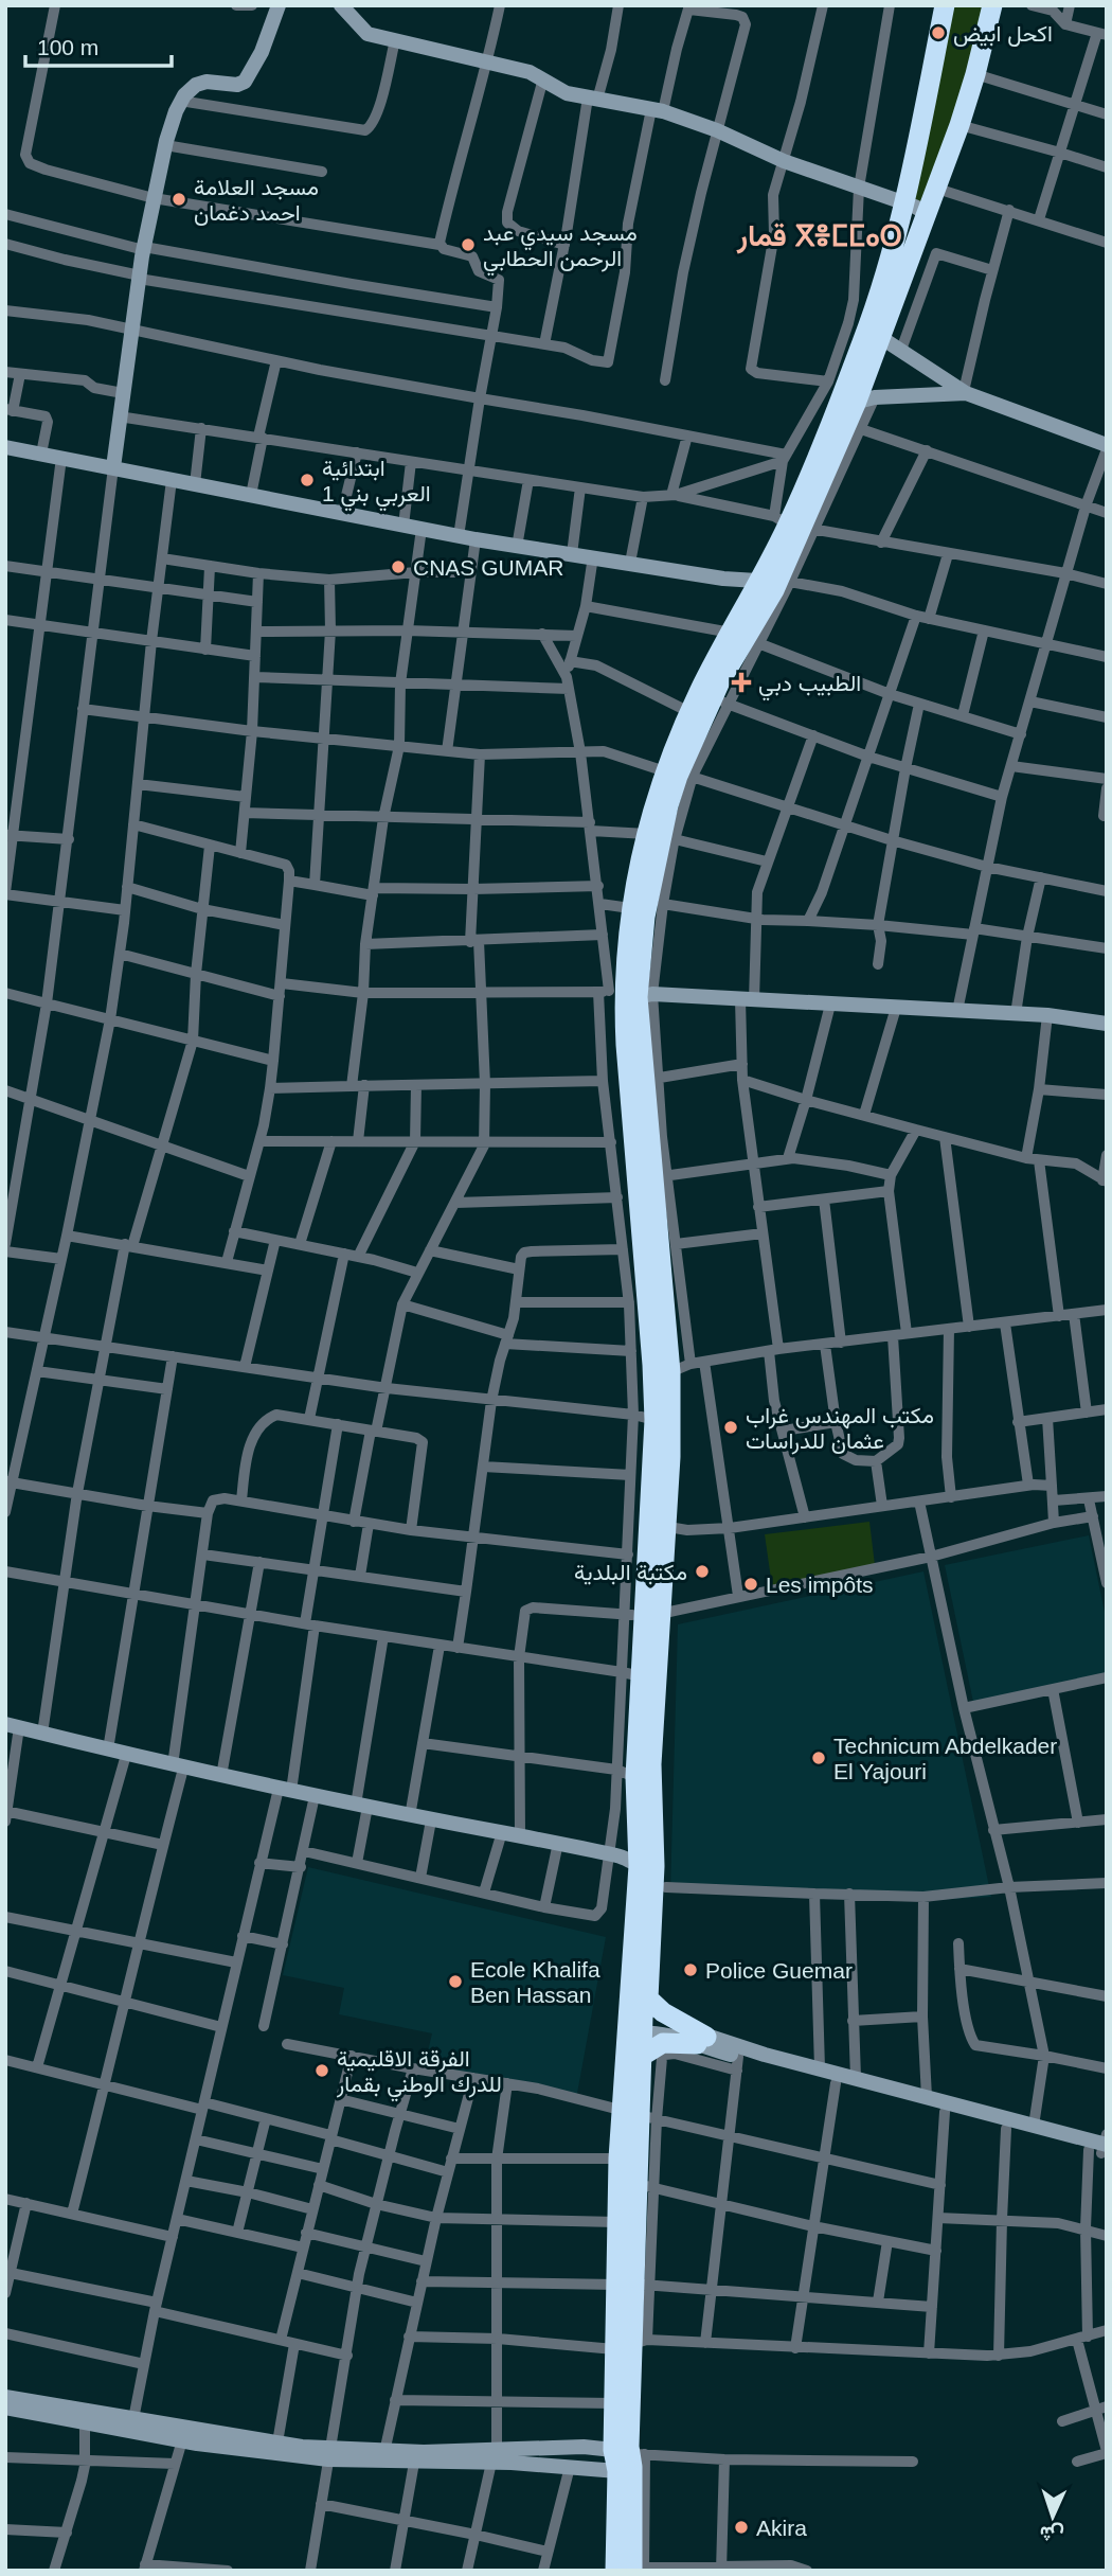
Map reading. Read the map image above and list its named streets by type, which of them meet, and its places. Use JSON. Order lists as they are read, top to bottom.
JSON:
{
  "districts": ["قمار ⴳⴻⵎⵎⴰⵔ"],
  "places": {
    "other": [
      "اكحل ابيض",
      "مسجد العلامة احمد دغمان",
      "مسجد سيدي عبد الرحمن الحطابي",
      "ابتدائية العربي بني 1",
      "CNAS GUMAR",
      "مكتب المهندس غراب عثمان للدراسات",
      "مكتبة البلدية",
      "Les impôts",
      "Technicum Abdelkader El Yajouri",
      "Police Guemar",
      "Ecole Khalifa Ben Hassan",
      "الفرقة الاقليمية للدرك الوطني بقمار",
      "Akira"
    ],
    "health": ["الطبيب دبي"]
  },
  "scale_bar": "100 m",
  "north": "bottom"
}
